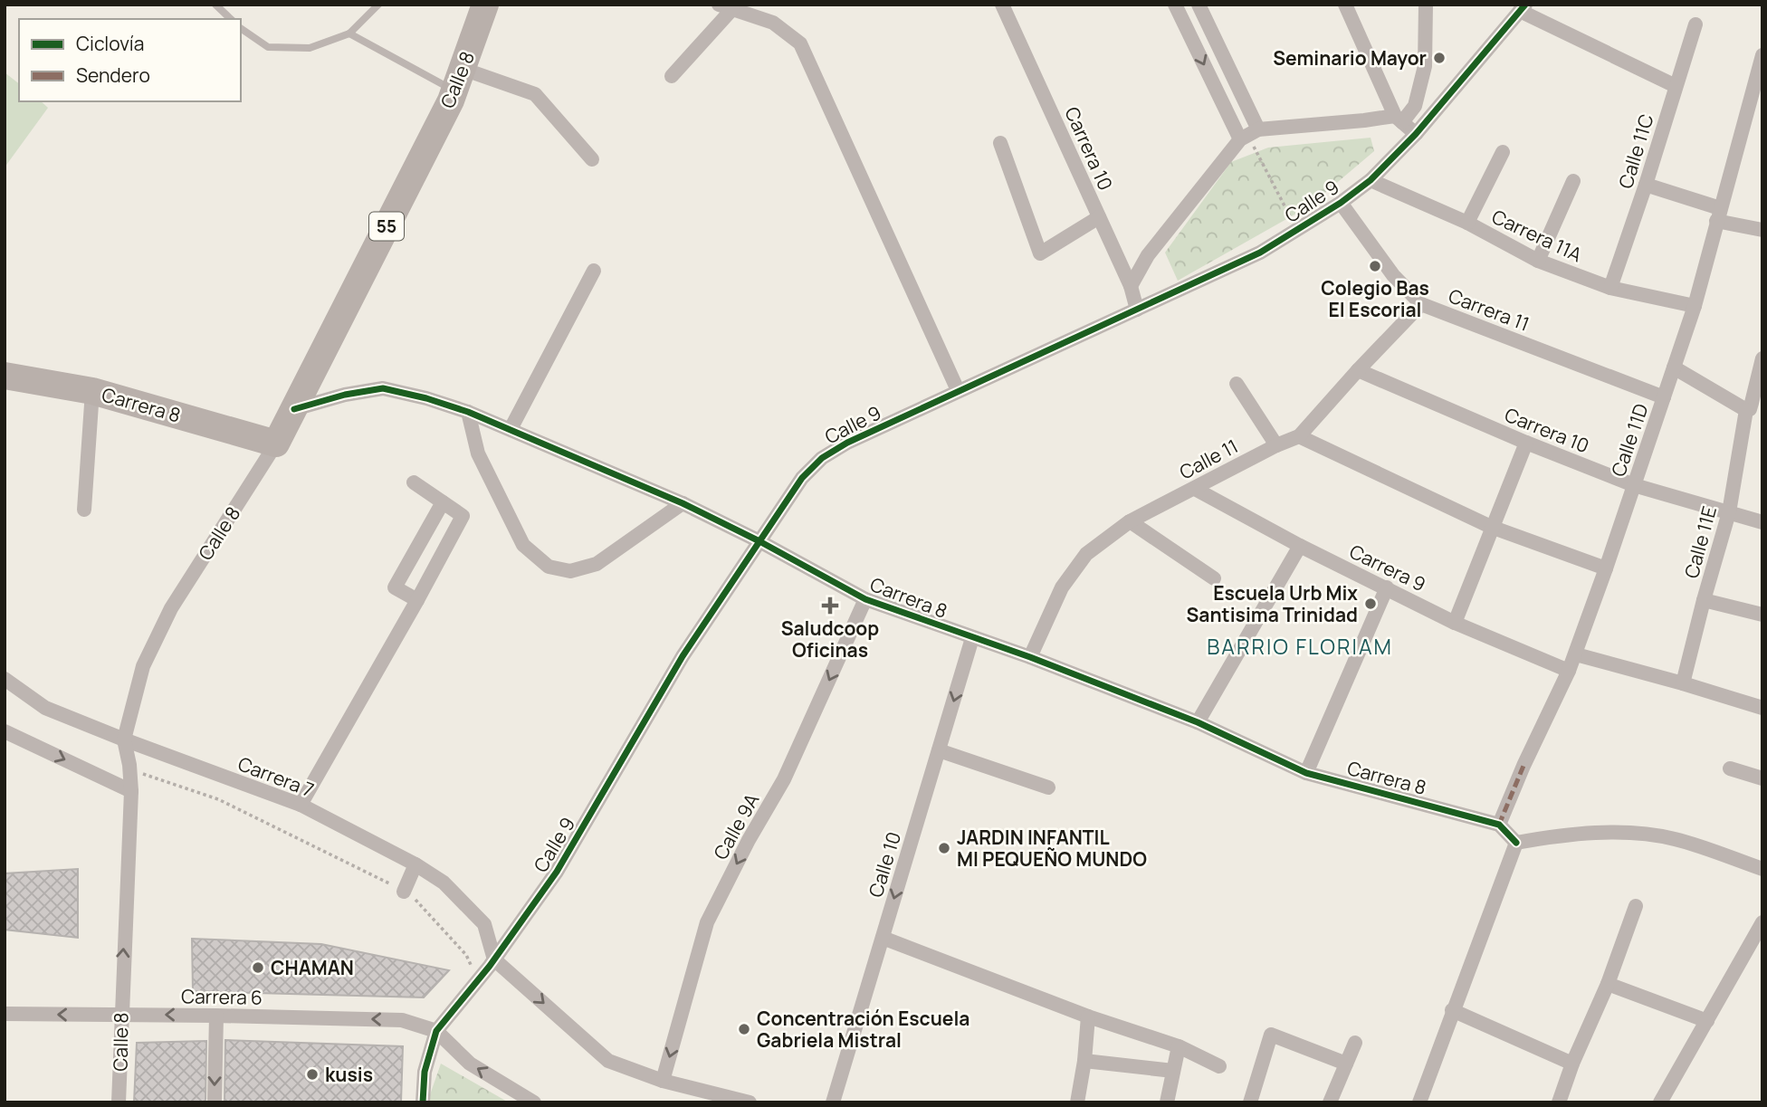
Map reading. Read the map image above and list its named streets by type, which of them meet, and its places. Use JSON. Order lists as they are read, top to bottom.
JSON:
{
  "streets": {
    "highway": ["Calle 8", "55", "Carrera 8"],
    "street": [
      "Carrera 10",
      "Calle 11C",
      "Calle 9",
      "Carrera 11A",
      "Carrera 11",
      "Calle 11D",
      "Calle 11",
      "Calle 11E",
      "Carrera 9",
      "Carrera 7",
      "Calle 9A",
      "Calle 10",
      "Carrera 6"
    ]
  },
  "crossings": [
    ["Calle 8", "Carrera 8"],
    ["Calle 8", "Carrera 7"],
    ["Calle 8", "Carrera 6"],
    ["Carrera 10", "Calle 9"],
    ["Carrera 10", "Calle 11D"],
    ["Carrera 10", "Calle 11"],
    ["Carrera 10", "Calle 11E"],
    ["Calle 11C", "Carrera 11A"],
    ["Calle 9", "Carrera 11A"],
    ["Calle 9", "Carrera 11"],
    ["Calle 9", "Carrera 8"],
    ["Calle 9", "Carrera 7"],
    ["Calle 9", "Carrera 6"],
    ["Carrera 11A", "Calle 11D"],
    ["Carrera 11", "Calle 11D"],
    ["Carrera 11", "Calle 11"],
    ["Carrera 8", "Calle 11D"],
    ["Carrera 8", "Calle 11"],
    ["Carrera 8", "Calle 9A"],
    ["Carrera 8", "Calle 10"],
    ["Calle 11D", "Carrera 9"],
    ["Calle 11", "Carrera 9"]
  ],
  "one_way": ["Calle 9A", "Calle 10", "Carrera 6"],
  "districts": ["BARRIO FLORIAM"],
  "places": {
    "other": [
      "Seminario Mayor",
      "Colegio Bas El Escorial",
      "Escuela Urb Mix Santisima Trinidad",
      "JARDIN INFANTIL MI PEQUEÑO MUNDO",
      "CHAMAN",
      "Concentración Escuela Gabriela Mistral",
      "kusis"
    ],
    "health": ["Saludcoop Oficinas"]
  },
  "legend": ["Ciclovía", "Sendero"]
}
